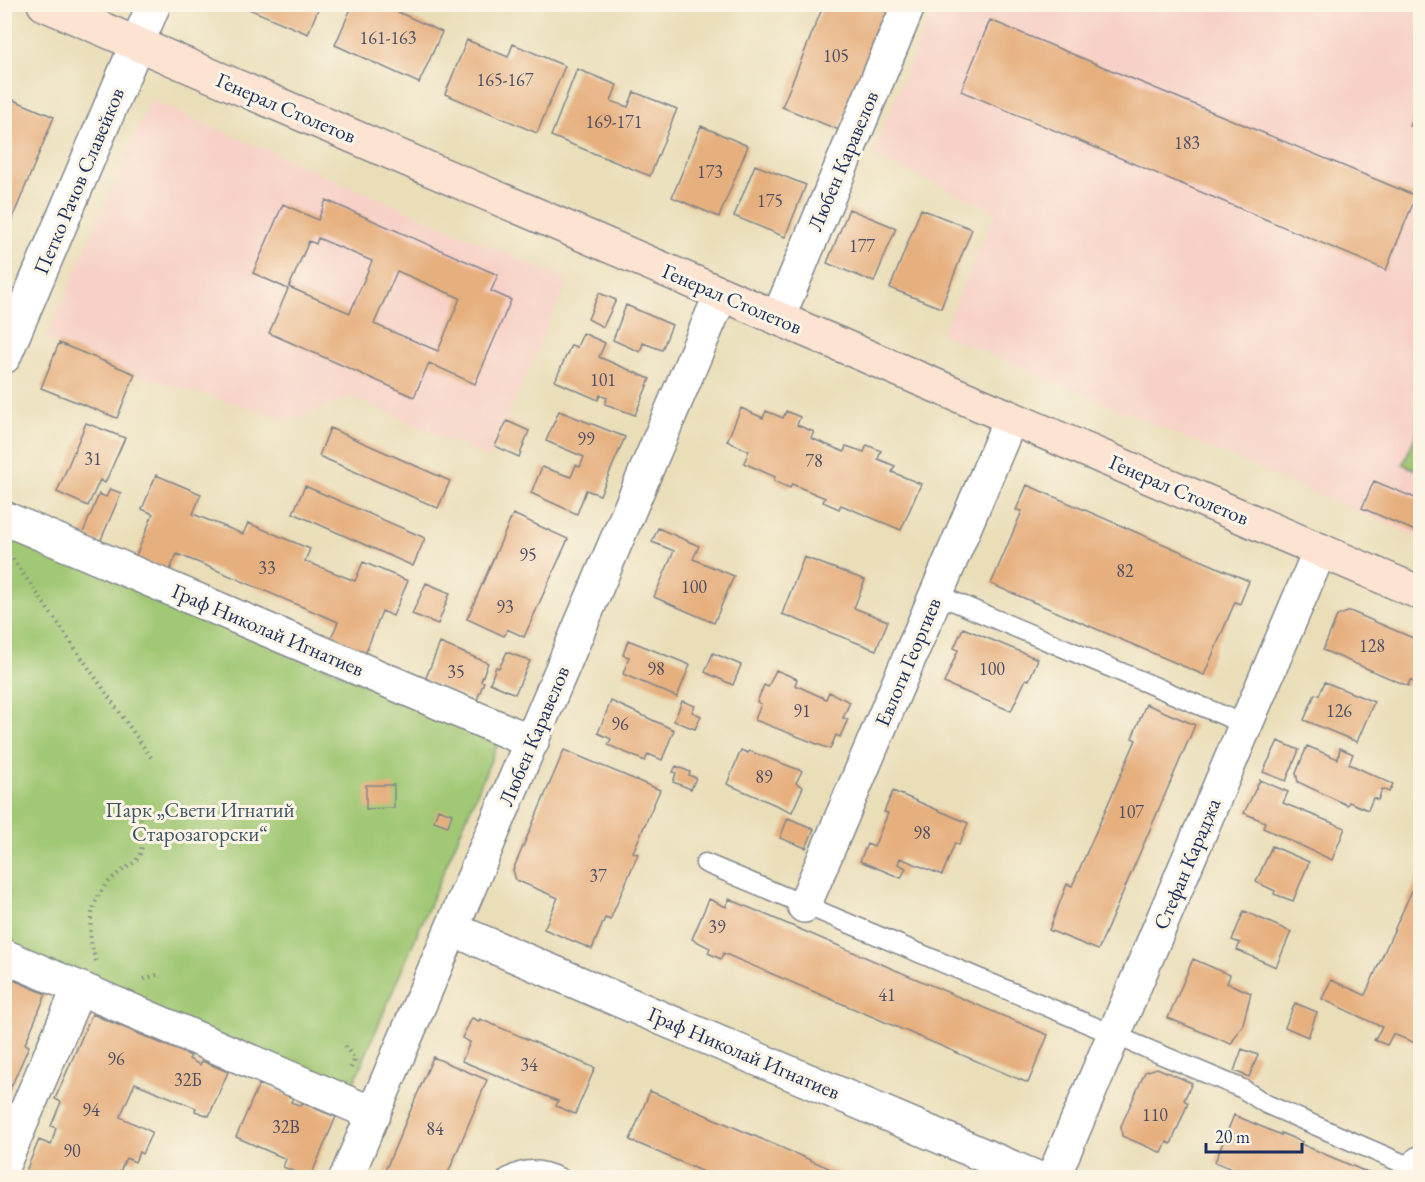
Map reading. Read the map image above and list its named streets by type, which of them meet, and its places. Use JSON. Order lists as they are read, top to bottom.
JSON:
{
  "streets": {
    "street": [
      "Генерал Столетов",
      "Любен Каравелов",
      "Петко Рачов Славейков",
      "Граф Николай Игнатиев",
      "Евлоги Георгиев",
      "Стефан Караджа"
    ]
  },
  "crossings": [
    ["Генерал Столетов", "Любен Каравелов"],
    ["Генерал Столетов", "Петко Рачов Славейков"],
    ["Генерал Столетов", "Евлоги Георгиев"],
    ["Генерал Столетов", "Стефан Караджа"],
    ["Любен Каравелов", "Граф Николай Игнатиев"]
  ],
  "parks": ["Парк „Свети Игнатий Старозагорски“"],
  "house_numbers": [
    "161-163",
    "105",
    "165-167",
    "169-171",
    "183",
    "173",
    "175",
    "177",
    "101",
    "99",
    "31",
    "78",
    "95",
    "33",
    "82",
    "100",
    "93",
    "128",
    "98",
    "100",
    "35",
    "91",
    "126",
    "96",
    "89",
    "107",
    "98",
    "37",
    "39",
    "41",
    "96",
    "34",
    "32Б",
    "94",
    "110",
    "32В",
    "84",
    "90"
  ],
  "scale_bar": "20 m"
}
